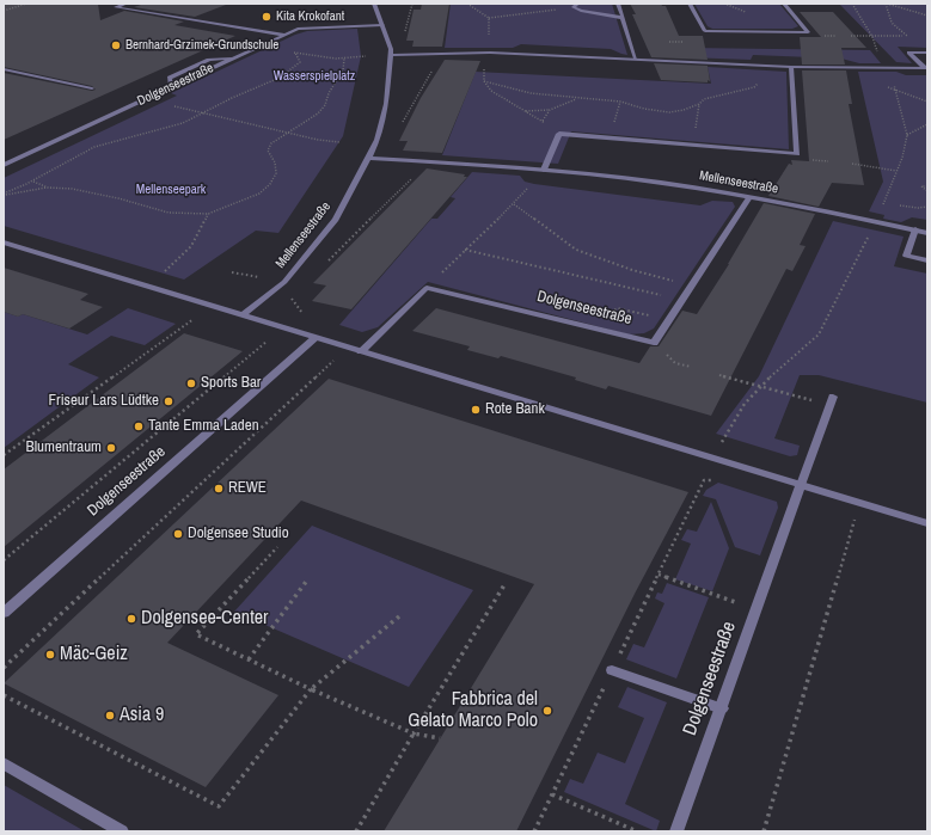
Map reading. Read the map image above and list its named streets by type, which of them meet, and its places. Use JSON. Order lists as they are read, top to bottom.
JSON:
{
  "streets": {
    "street": ["Dolgenseestraße", "Mellenseestraße"]
  },
  "crossings": [
    ["Dolgenseestraße", "Mellenseestraße"]
  ],
  "parks": ["Wasserspielplatz", "Mellenseepark"],
  "places": [
    "Kita Krokofant",
    "Bernhard-Grzimek-Grundschule",
    "Sports Bar",
    "Friseur Lars Lüdtke",
    "Rote Bank",
    "Tante Emma Laden",
    "Blumentraum",
    "REWE",
    "Dolgensee Studio",
    "Dolgensee-Center",
    "Mäc-Geiz",
    "Fabbrica del Gelato Marco Polo",
    "Asia 9"
  ]
}
